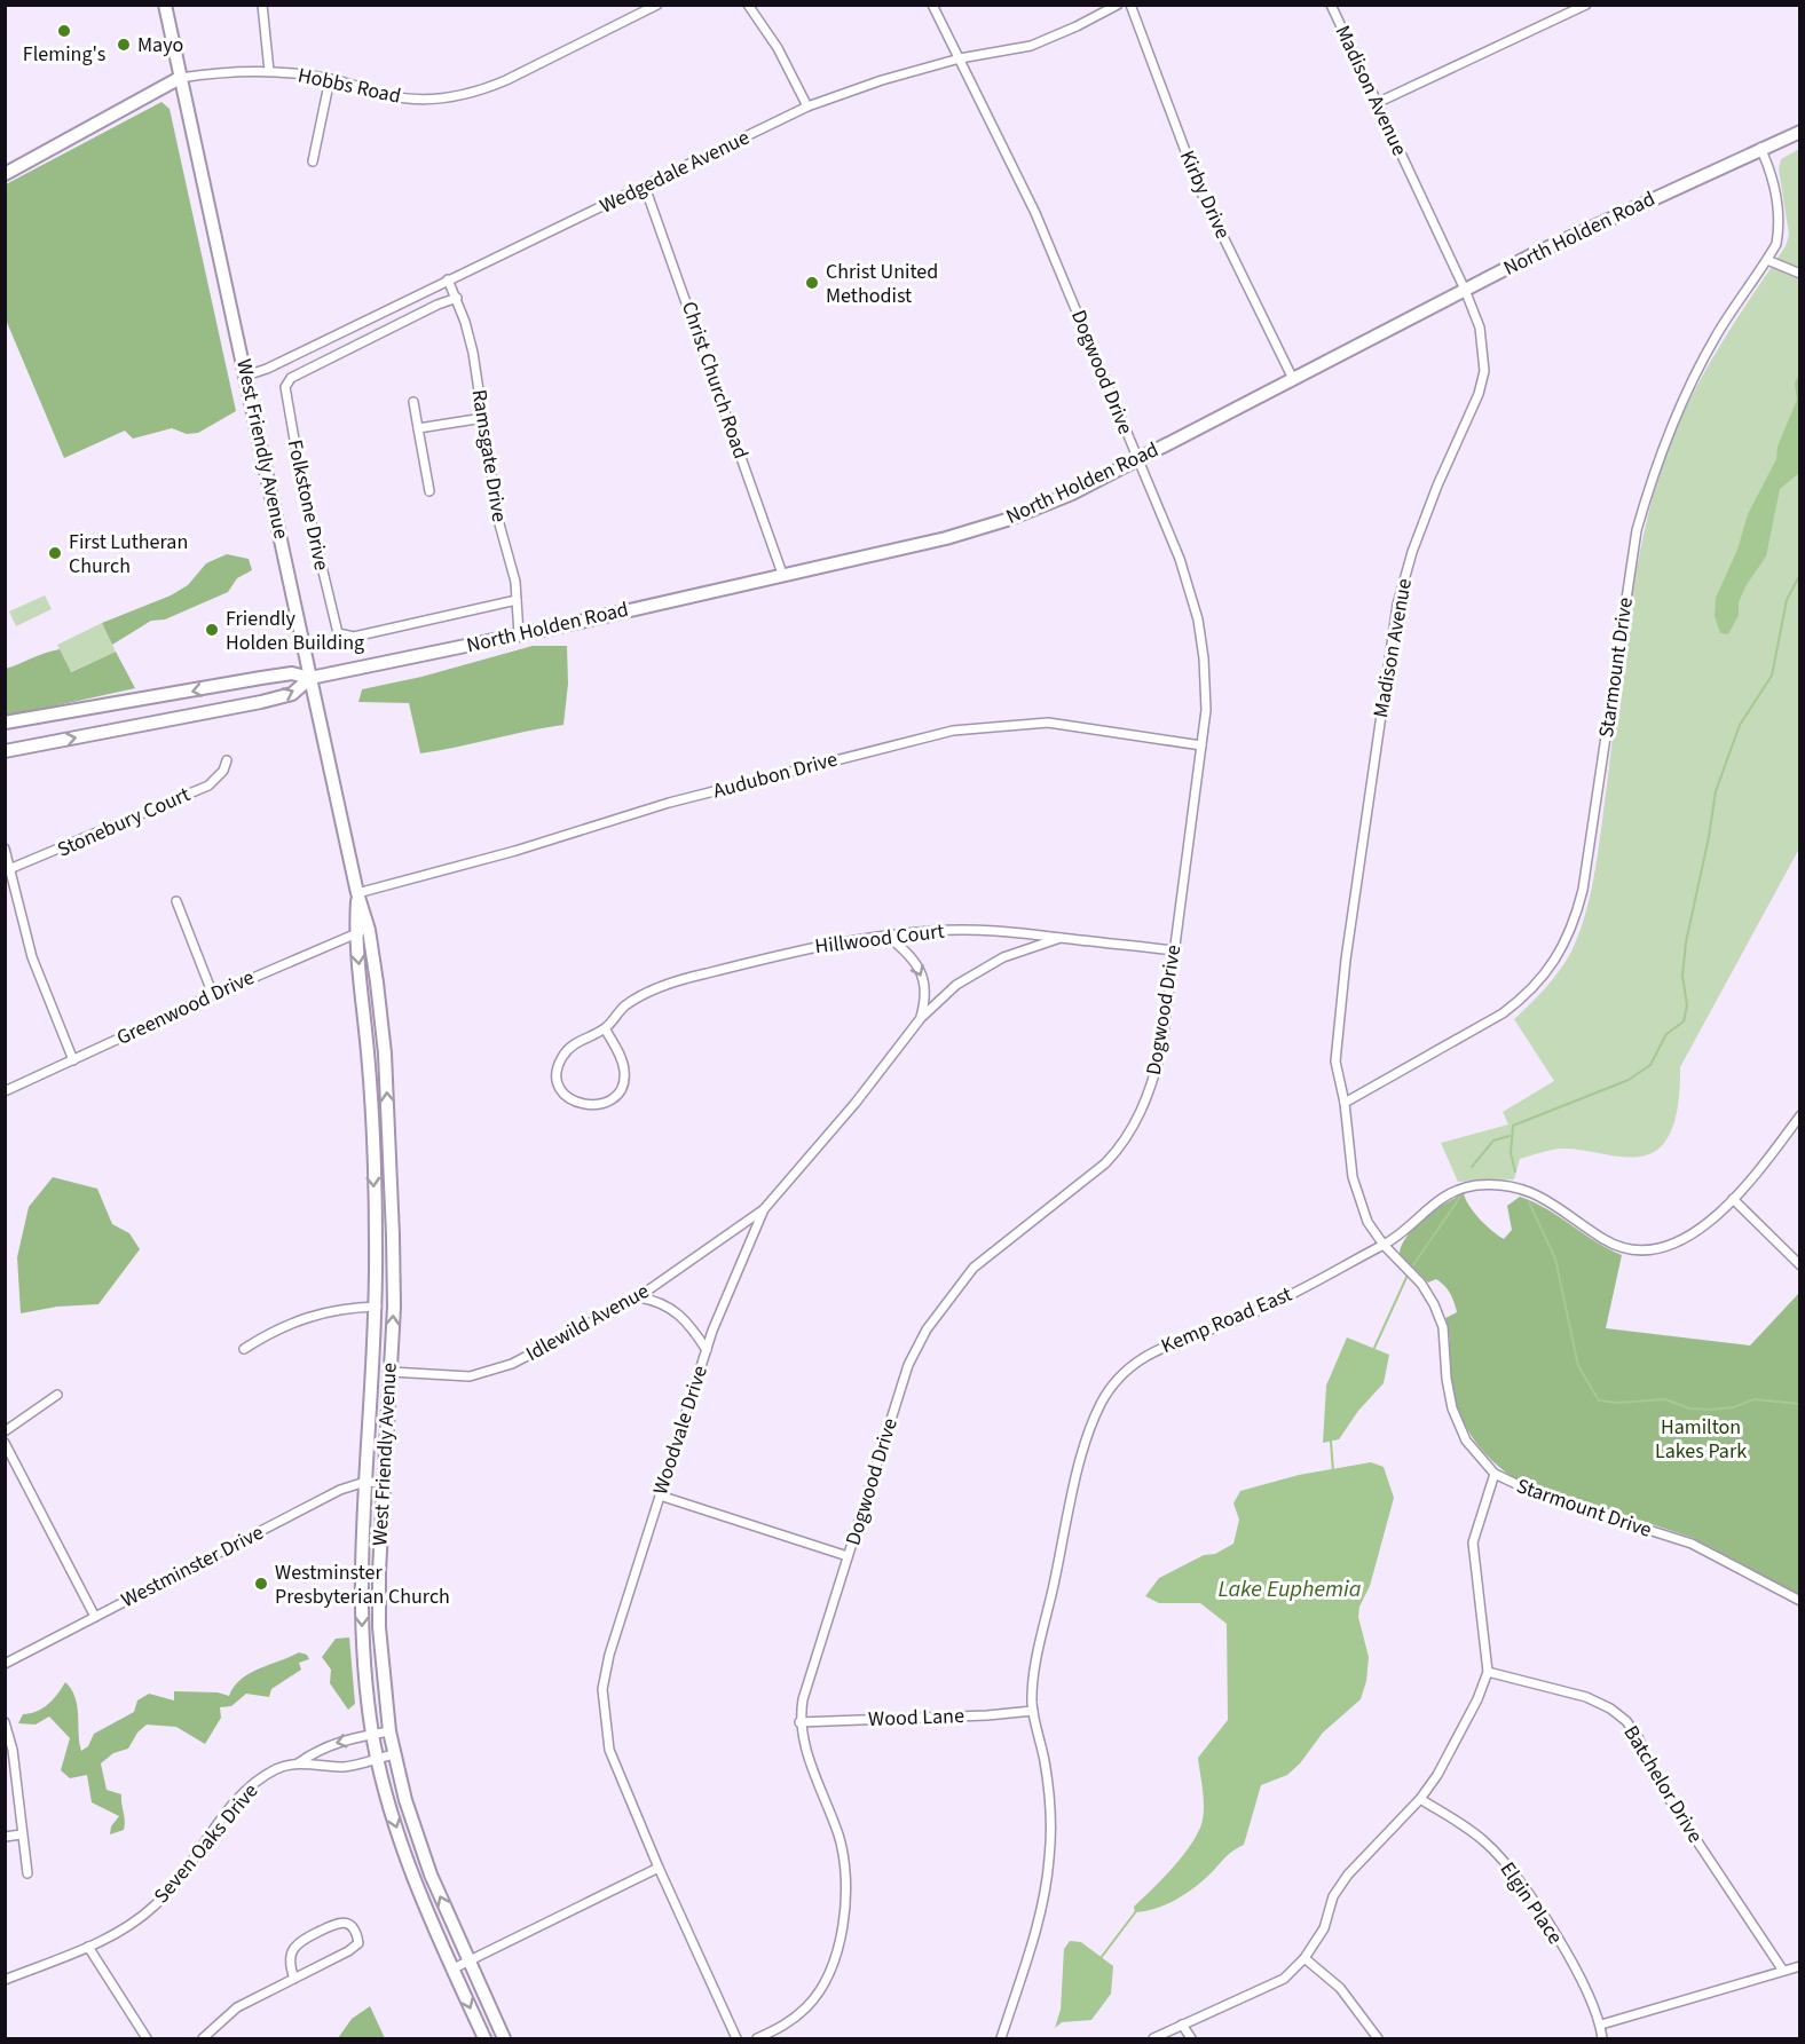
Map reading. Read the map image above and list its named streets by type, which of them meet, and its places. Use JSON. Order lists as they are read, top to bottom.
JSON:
{
  "streets": {
    "main road": ["Hobbs Road", "North Holden Road", "West Friendly Avenue"],
    "street": [
      "Madison Avenue",
      "Wedgedale Avenue",
      "Kirby Drive",
      "Dogwood Drive",
      "Christ Church Road",
      "Ramsgate Drive",
      "Folkstone Drive",
      "Starmount Drive",
      "Audubon Drive",
      "Stonebury Court",
      "Hillwood Court",
      "Greenwood Drive",
      "Kemp Road East",
      "Idlewild Avenue",
      "Woodvale Drive",
      "Westminster Drive",
      "Wood Lane",
      "Batchelor Drive",
      "Seven Oaks Drive",
      "Elgin Place"
    ]
  },
  "crossings": [
    ["Hobbs Road", "West Friendly Avenue"],
    ["Madison Avenue", "North Holden Road"],
    ["Madison Avenue", "Starmount Drive"],
    ["Madison Avenue", "Kemp Road East"],
    ["Wedgedale Avenue", "Dogwood Drive"],
    ["Wedgedale Avenue", "Christ Church Road"],
    ["Wedgedale Avenue", "West Friendly Avenue"],
    ["Wedgedale Avenue", "Ramsgate Drive"],
    ["Kirby Drive", "North Holden Road"],
    ["North Holden Road", "Dogwood Drive"],
    ["North Holden Road", "Christ Church Road"],
    ["North Holden Road", "West Friendly Avenue"],
    ["North Holden Road", "Ramsgate Drive"],
    ["North Holden Road", "Starmount Drive"],
    ["Dogwood Drive", "Audubon Drive"],
    ["Dogwood Drive", "Hillwood Court"],
    ["Dogwood Drive", "Wood Lane"],
    ["West Friendly Avenue", "Audubon Drive"],
    ["West Friendly Avenue", "Greenwood Drive"],
    ["West Friendly Avenue", "Idlewild Avenue"],
    ["West Friendly Avenue", "Westminster Drive"],
    ["West Friendly Avenue", "Seven Oaks Drive"],
    ["Ramsgate Drive", "Folkstone Drive"],
    ["Starmount Drive", "Kemp Road East"],
    ["Hillwood Court", "Woodvale Drive"],
    ["Kemp Road East", "Wood Lane"],
    ["Idlewild Avenue", "Woodvale Drive"]
  ],
  "water": ["Lake Euphemia"],
  "parks": ["Hamilton Lakes Park"],
  "places": [
    "Fleming's",
    "Mayo",
    "Christ United Methodist",
    "First Lutheran Church",
    "Friendly Holden Building",
    "Westminster Presbyterian Church"
  ]
}
